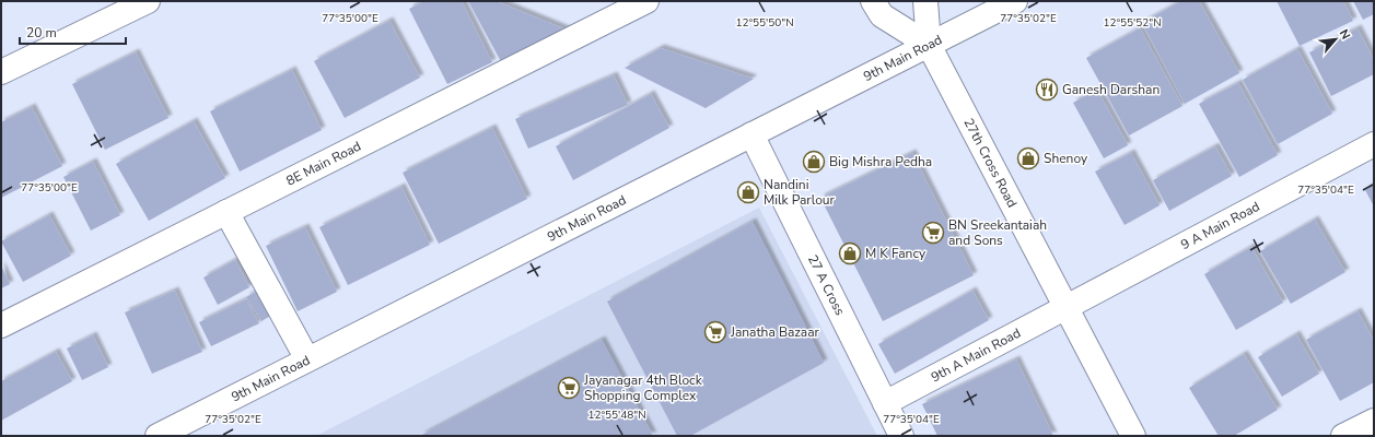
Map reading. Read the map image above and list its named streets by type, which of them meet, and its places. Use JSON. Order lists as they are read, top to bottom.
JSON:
{
  "streets": {
    "street": [
      "9th Main Road",
      "8E Main Road",
      "27th Cross Road",
      "9 A Main Road",
      "27 A Cross",
      "9th A Main Road"
    ]
  },
  "crossings": [
    ["9th Main Road", "27th Cross Road"],
    ["9th Main Road", "27 A Cross"],
    ["27th Cross Road", "9 A Main Road"],
    ["27th Cross Road", "9th A Main Road"],
    ["9 A Main Road", "9th A Main Road"],
    ["27 A Cross", "9th A Main Road"]
  ],
  "places": {
    "restaurant": ["Ganesh Darshan"],
    "shop": [
      "Shenoy",
      "Big Mishra Pedha",
      "Nandini Milk Parlour",
      "M K Fancy"
    ],
    "supermarket": ["BN Sreekantaiah and Sons", "Janatha Bazaar", "Jayanagar 4th Block Shopping Complex"]
  },
  "scale_bar": "20 m",
  "north": "top right",
  "coordinates": [
    "77°35'00\"E",
    "77°35'02\"E",
    "12°55'50\"N",
    "12°55'52\"N",
    "77°35'04\"E",
    "12°55'48\"N"
  ]
}
